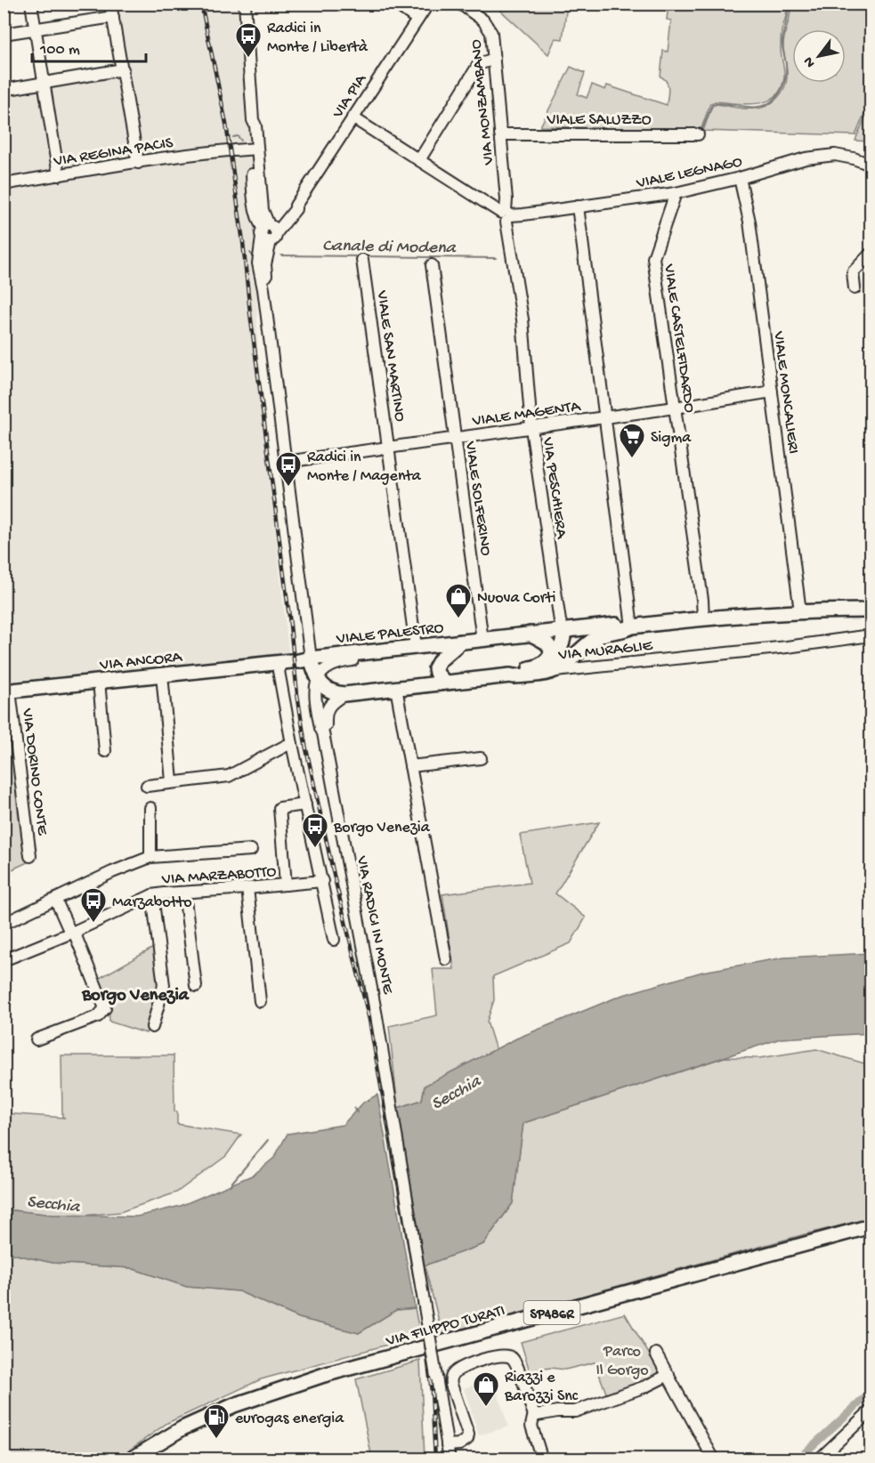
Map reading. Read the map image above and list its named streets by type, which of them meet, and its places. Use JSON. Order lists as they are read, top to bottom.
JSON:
{
  "streets": {
    "main road": [
      "VIALE PALESTRO",
      "VIA MURAGLIE",
      "VIA ANCORA",
      "VIA RADICI IN MONTE",
      "SP486R",
      "VIA FILIPPO TURATI"
    ],
    "street": [
      "VIA PIA",
      "VIA MONZAMBANO",
      "VIALE SALUZZO",
      "VIA REGINA PACIS",
      "VIALE LEGNAGO",
      "VIALE CASTELFIDARDO",
      "VIALE SAN MARTINO",
      "VIALE MONCALIERI",
      "VIALE MAGENTA",
      "VIA PESCHIERA",
      "VIALE SOLFERINO",
      "VIA DORINO CONTE",
      "VIA MARZABOTTO"
    ]
  },
  "crossings": [
    ["VIA PIA", "VIA RADICI IN MONTE"],
    ["VIA MONZAMBANO", "VIALE SALUZZO"],
    ["VIA MONZAMBANO", "VIALE LEGNAGO"],
    ["VIA MONZAMBANO", "VIA PESCHIERA"],
    ["VIA REGINA PACIS", "VIA RADICI IN MONTE"],
    ["VIALE LEGNAGO", "VIALE CASTELFIDARDO"],
    ["VIALE LEGNAGO", "VIALE MONCALIERI"],
    ["VIALE LEGNAGO", "VIA PESCHIERA"],
    ["VIALE CASTELFIDARDO", "VIALE MAGENTA"],
    ["VIALE CASTELFIDARDO", "VIALE PALESTRO"],
    ["VIALE SAN MARTINO", "VIALE MAGENTA"],
    ["VIALE SAN MARTINO", "VIALE PALESTRO"],
    ["VIALE MONCALIERI", "VIALE MAGENTA"],
    ["VIALE MONCALIERI", "VIALE PALESTRO"],
    ["VIALE MAGENTA", "VIA PESCHIERA"],
    ["VIALE MAGENTA", "VIALE SOLFERINO"],
    ["VIALE MAGENTA", "VIA RADICI IN MONTE"],
    ["VIA PESCHIERA", "VIALE PALESTRO"],
    ["VIALE SOLFERINO", "VIALE PALESTRO"],
    ["VIALE PALESTRO", "VIA MURAGLIE"],
    ["VIALE PALESTRO", "VIA ANCORA"],
    ["VIALE PALESTRO", "VIA RADICI IN MONTE"],
    ["VIA ANCORA", "VIA DORINO CONTE"],
    ["VIA ANCORA", "VIA RADICI IN MONTE"]
  ],
  "districts": ["Borgo Venezia"],
  "water": ["Canale di Modena", "Secchia"],
  "parks": ["Parco Il Gorgo"],
  "places": {
    "bus stop": [
      "Radici in Monte / Libertà",
      "Radici in Monte / Magenta",
      "Borgo Venezia",
      "Marzabotto"
    ],
    "supermarket": ["Sigma"],
    "shop": ["Nuova Corti", "Riazzi e Barozzi Snc"],
    "fuel station": ["eurogas energia"]
  },
  "scale_bar": "100 m",
  "north": "bottom left"
}
